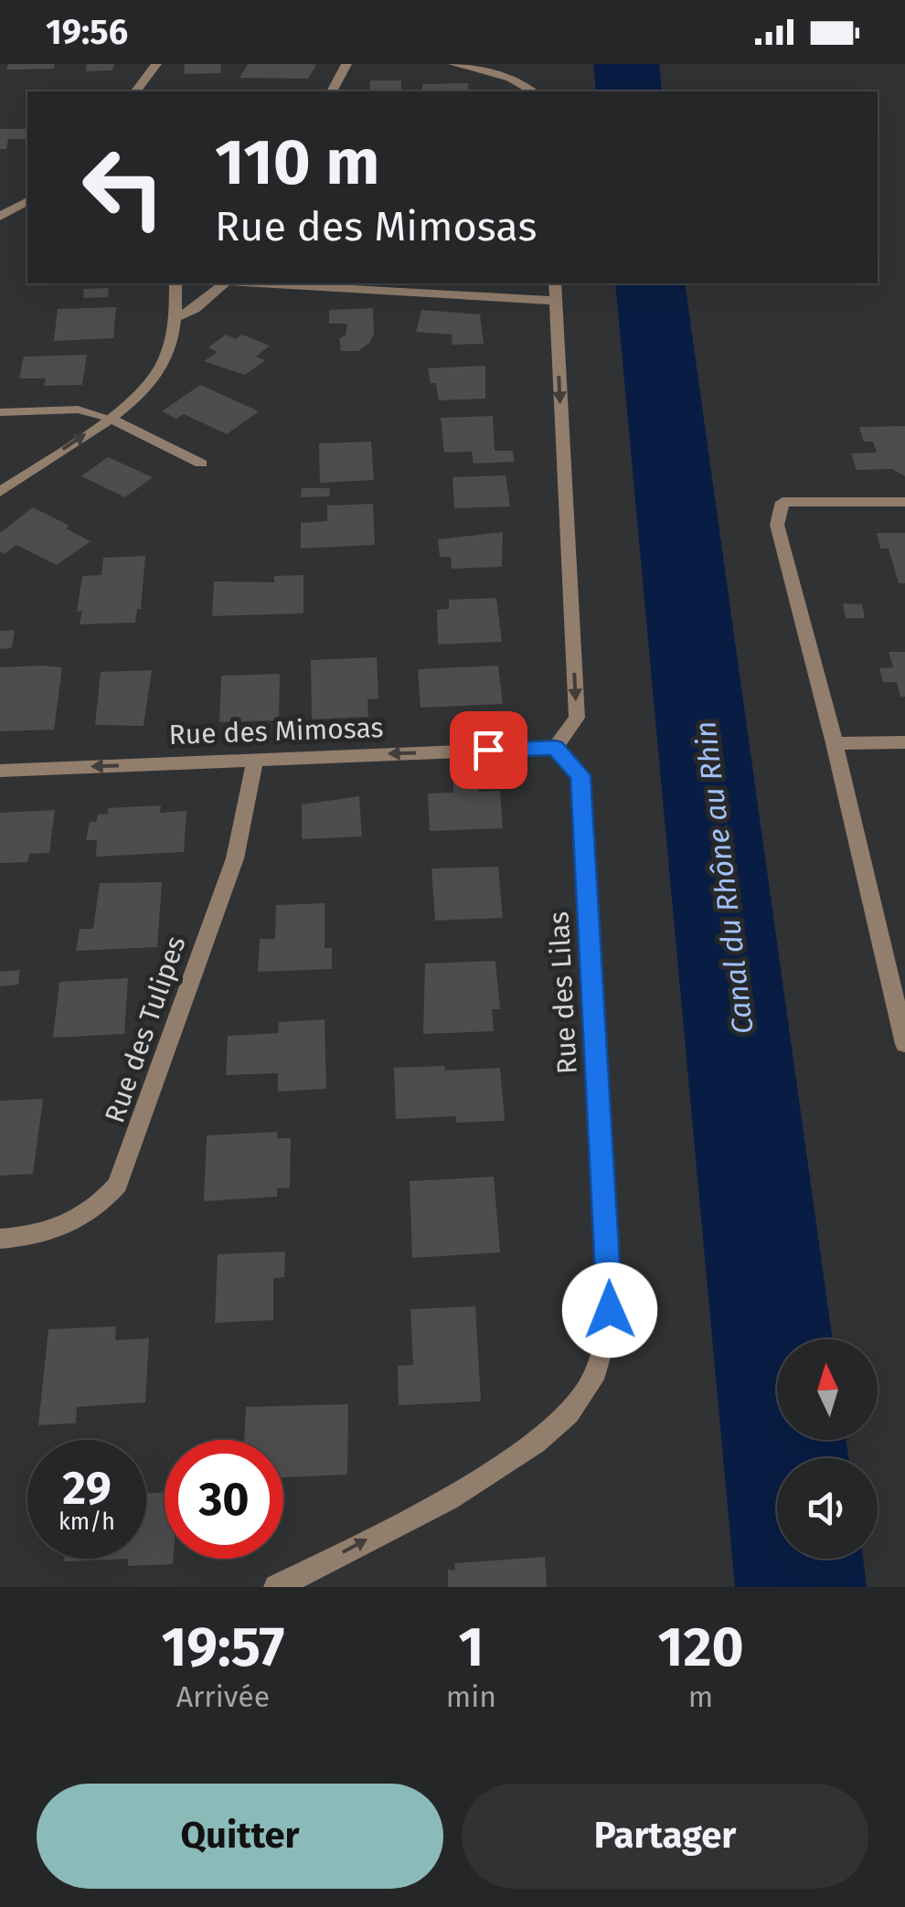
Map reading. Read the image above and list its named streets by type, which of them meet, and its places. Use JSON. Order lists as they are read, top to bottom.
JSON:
{
  "streets": {
    "street": ["Rue des Mimosas", "Rue des Lilas", "Rue des Tulipes"]
  },
  "crossings": [
    ["Rue des Mimosas", "Rue des Lilas"],
    ["Rue des Mimosas", "Rue des Tulipes"]
  ],
  "one_way": ["Rue des Mimosas", "Rue des Lilas"],
  "water": ["Canal du Rhône au Rhin"],
  "north": "top",
  "page": {
    "status": "19:56",
    "turn": ["110 m", "Rue des Mimosas"],
    "speed": "29 km/h",
    "limit": "30",
    "eta": [
      "19:57",
      "Arrivée",
      "1",
      "min",
      "120",
      "m"
    ],
    "buttons": ["Quitter", "Partager"]
  }
}
